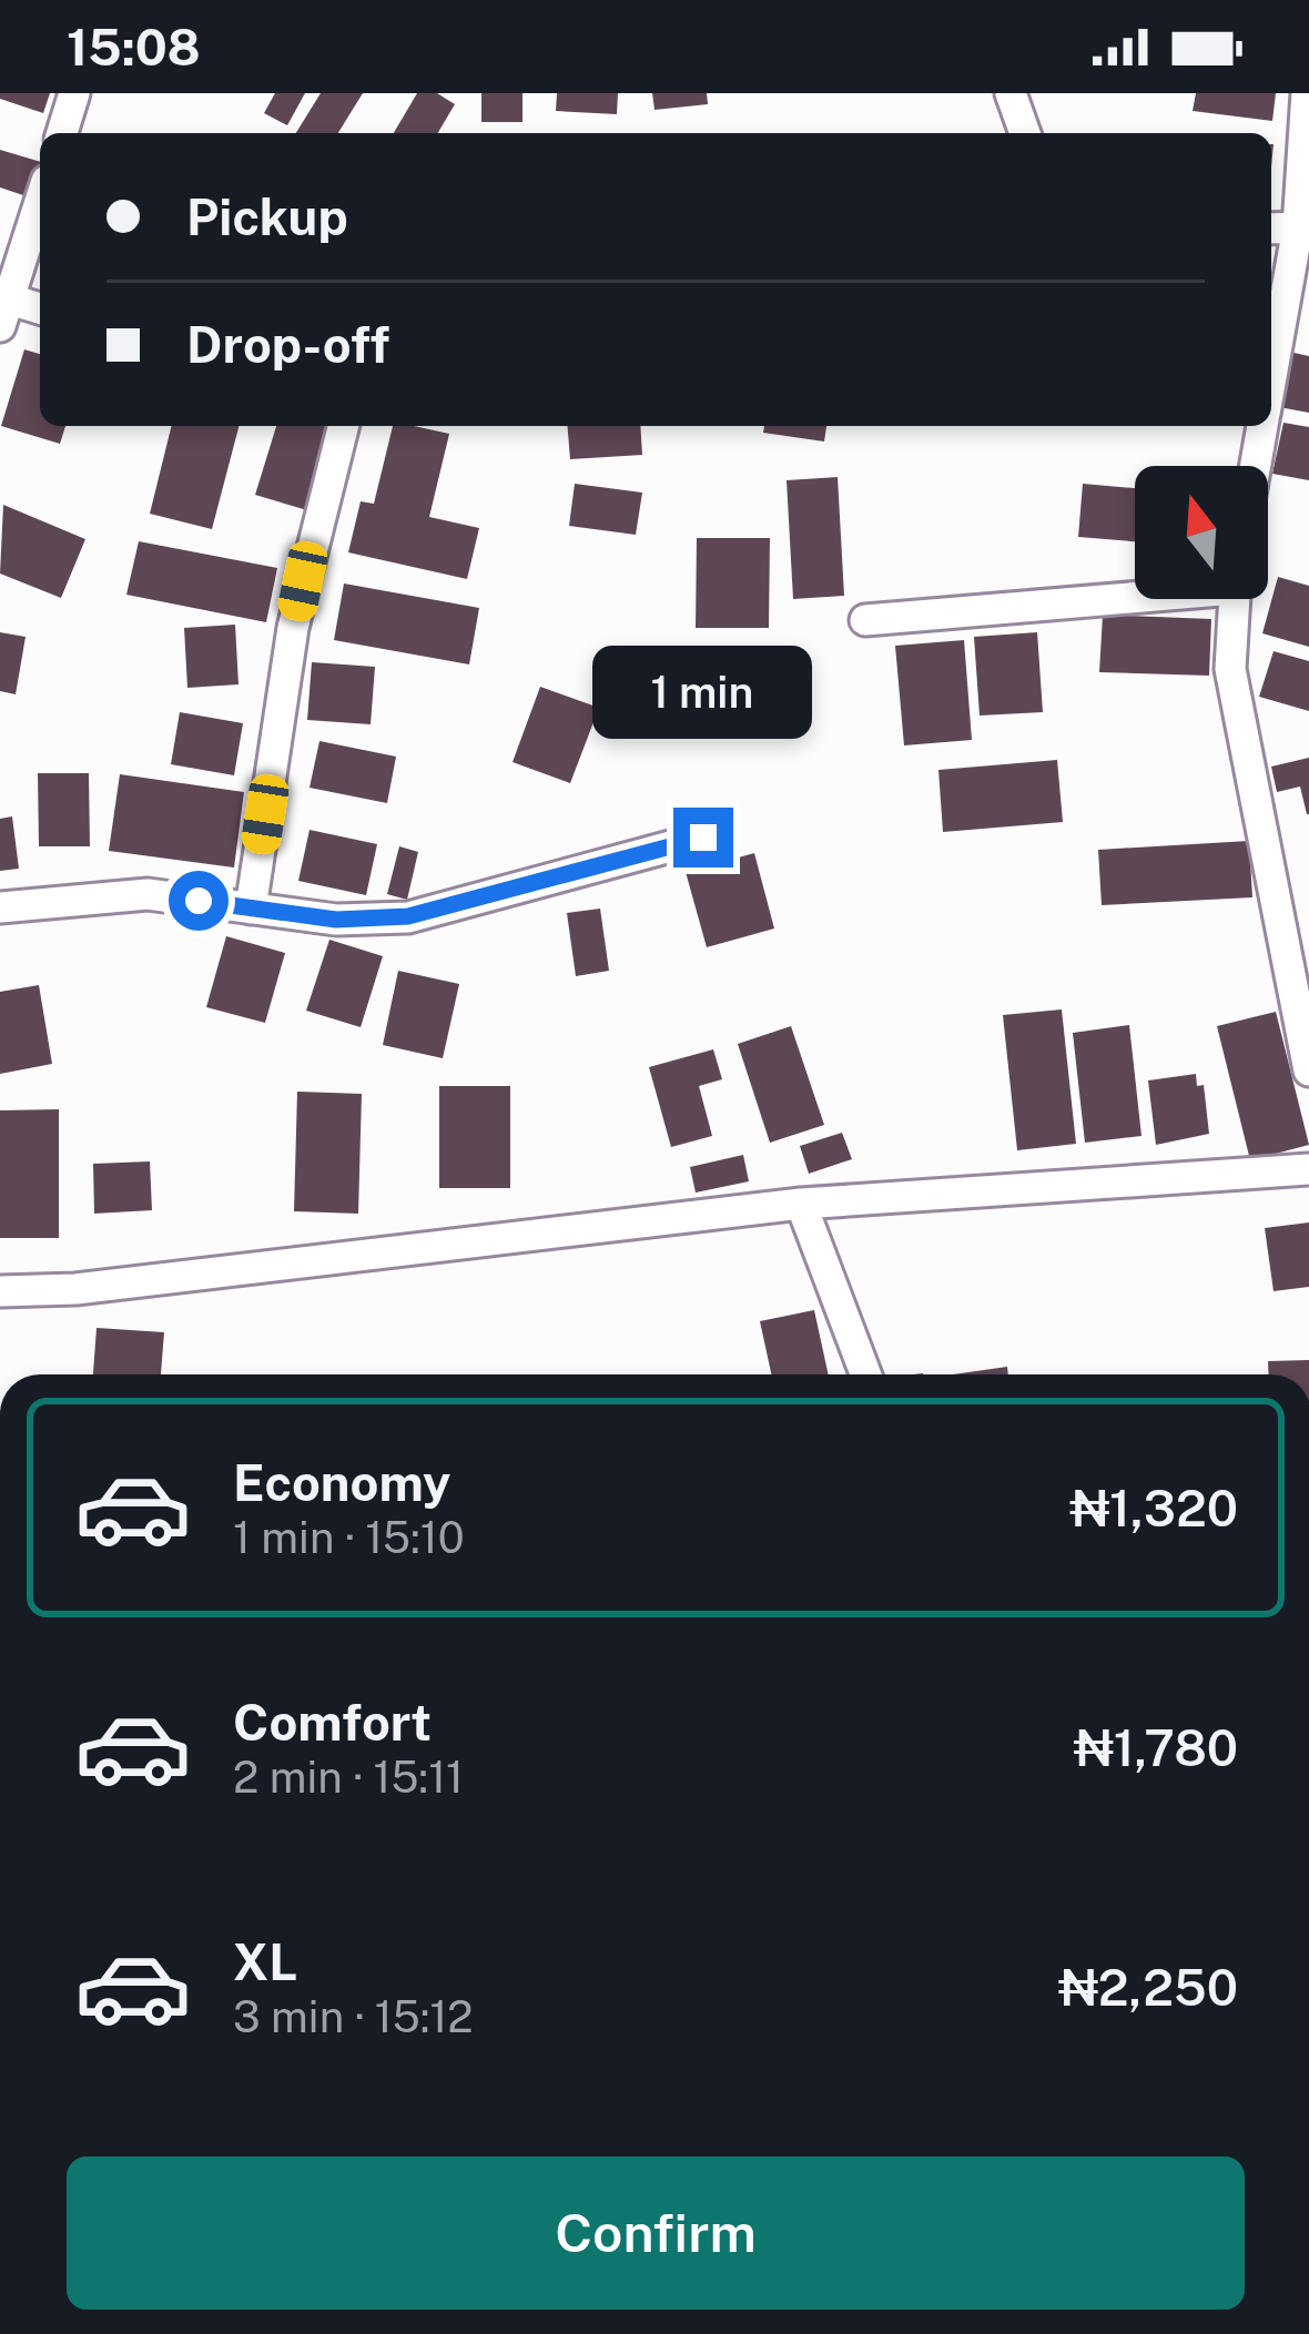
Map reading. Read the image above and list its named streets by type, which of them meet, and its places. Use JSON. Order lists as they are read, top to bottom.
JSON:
{
  "north": "top",
  "page": {
    "status": "15:08",
    "banner": ["Pickup", "Drop-off"],
    "bubble": "1 min",
    "list": [
      {
        "name": "Economy",
        "note": "1 min · 15:10",
        "value": "₦1,320"
      },
      {
        "name": "Comfort",
        "note": "2 min · 15:11",
        "value": "₦1,780"
      },
      {
        "name": "XL",
        "note": "3 min · 15:12",
        "value": "₦2,250"
      }
    ],
    "buttons": "Confirm"
  }
}
